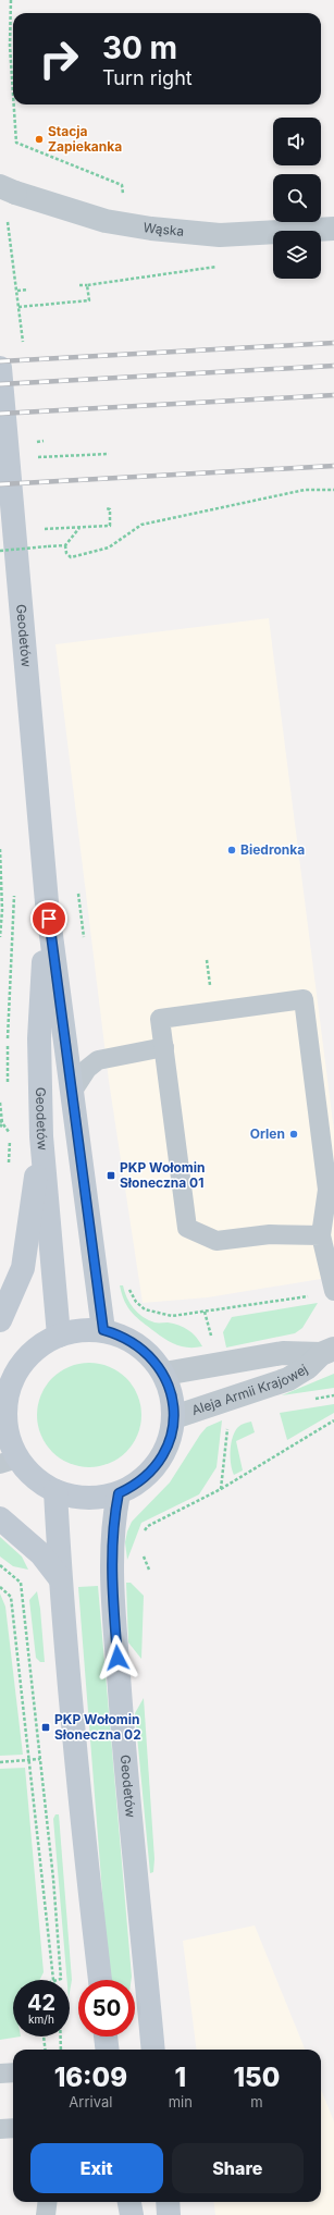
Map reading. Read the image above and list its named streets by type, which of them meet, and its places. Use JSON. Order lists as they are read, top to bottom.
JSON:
{
  "streets": {
    "main road": ["Geodetów"],
    "street": ["Wąska", "Aleja Armii Krajowej"]
  },
  "places": {
    "other": ["Stacja Zapiekanka", "Biedronka", "Orlen"],
    "transit": ["PKP Wołomin Słoneczna 01", "PKP Wołomin Słoneczna 02"]
  },
  "page": {
    "turn": ["30 m", "Turn right"],
    "speed": "42 km/h",
    "limit": "50",
    "eta": [
      "16:09",
      "Arrival",
      "1",
      "min",
      "150",
      "m"
    ],
    "buttons": ["Exit", "Share"]
  }
}
